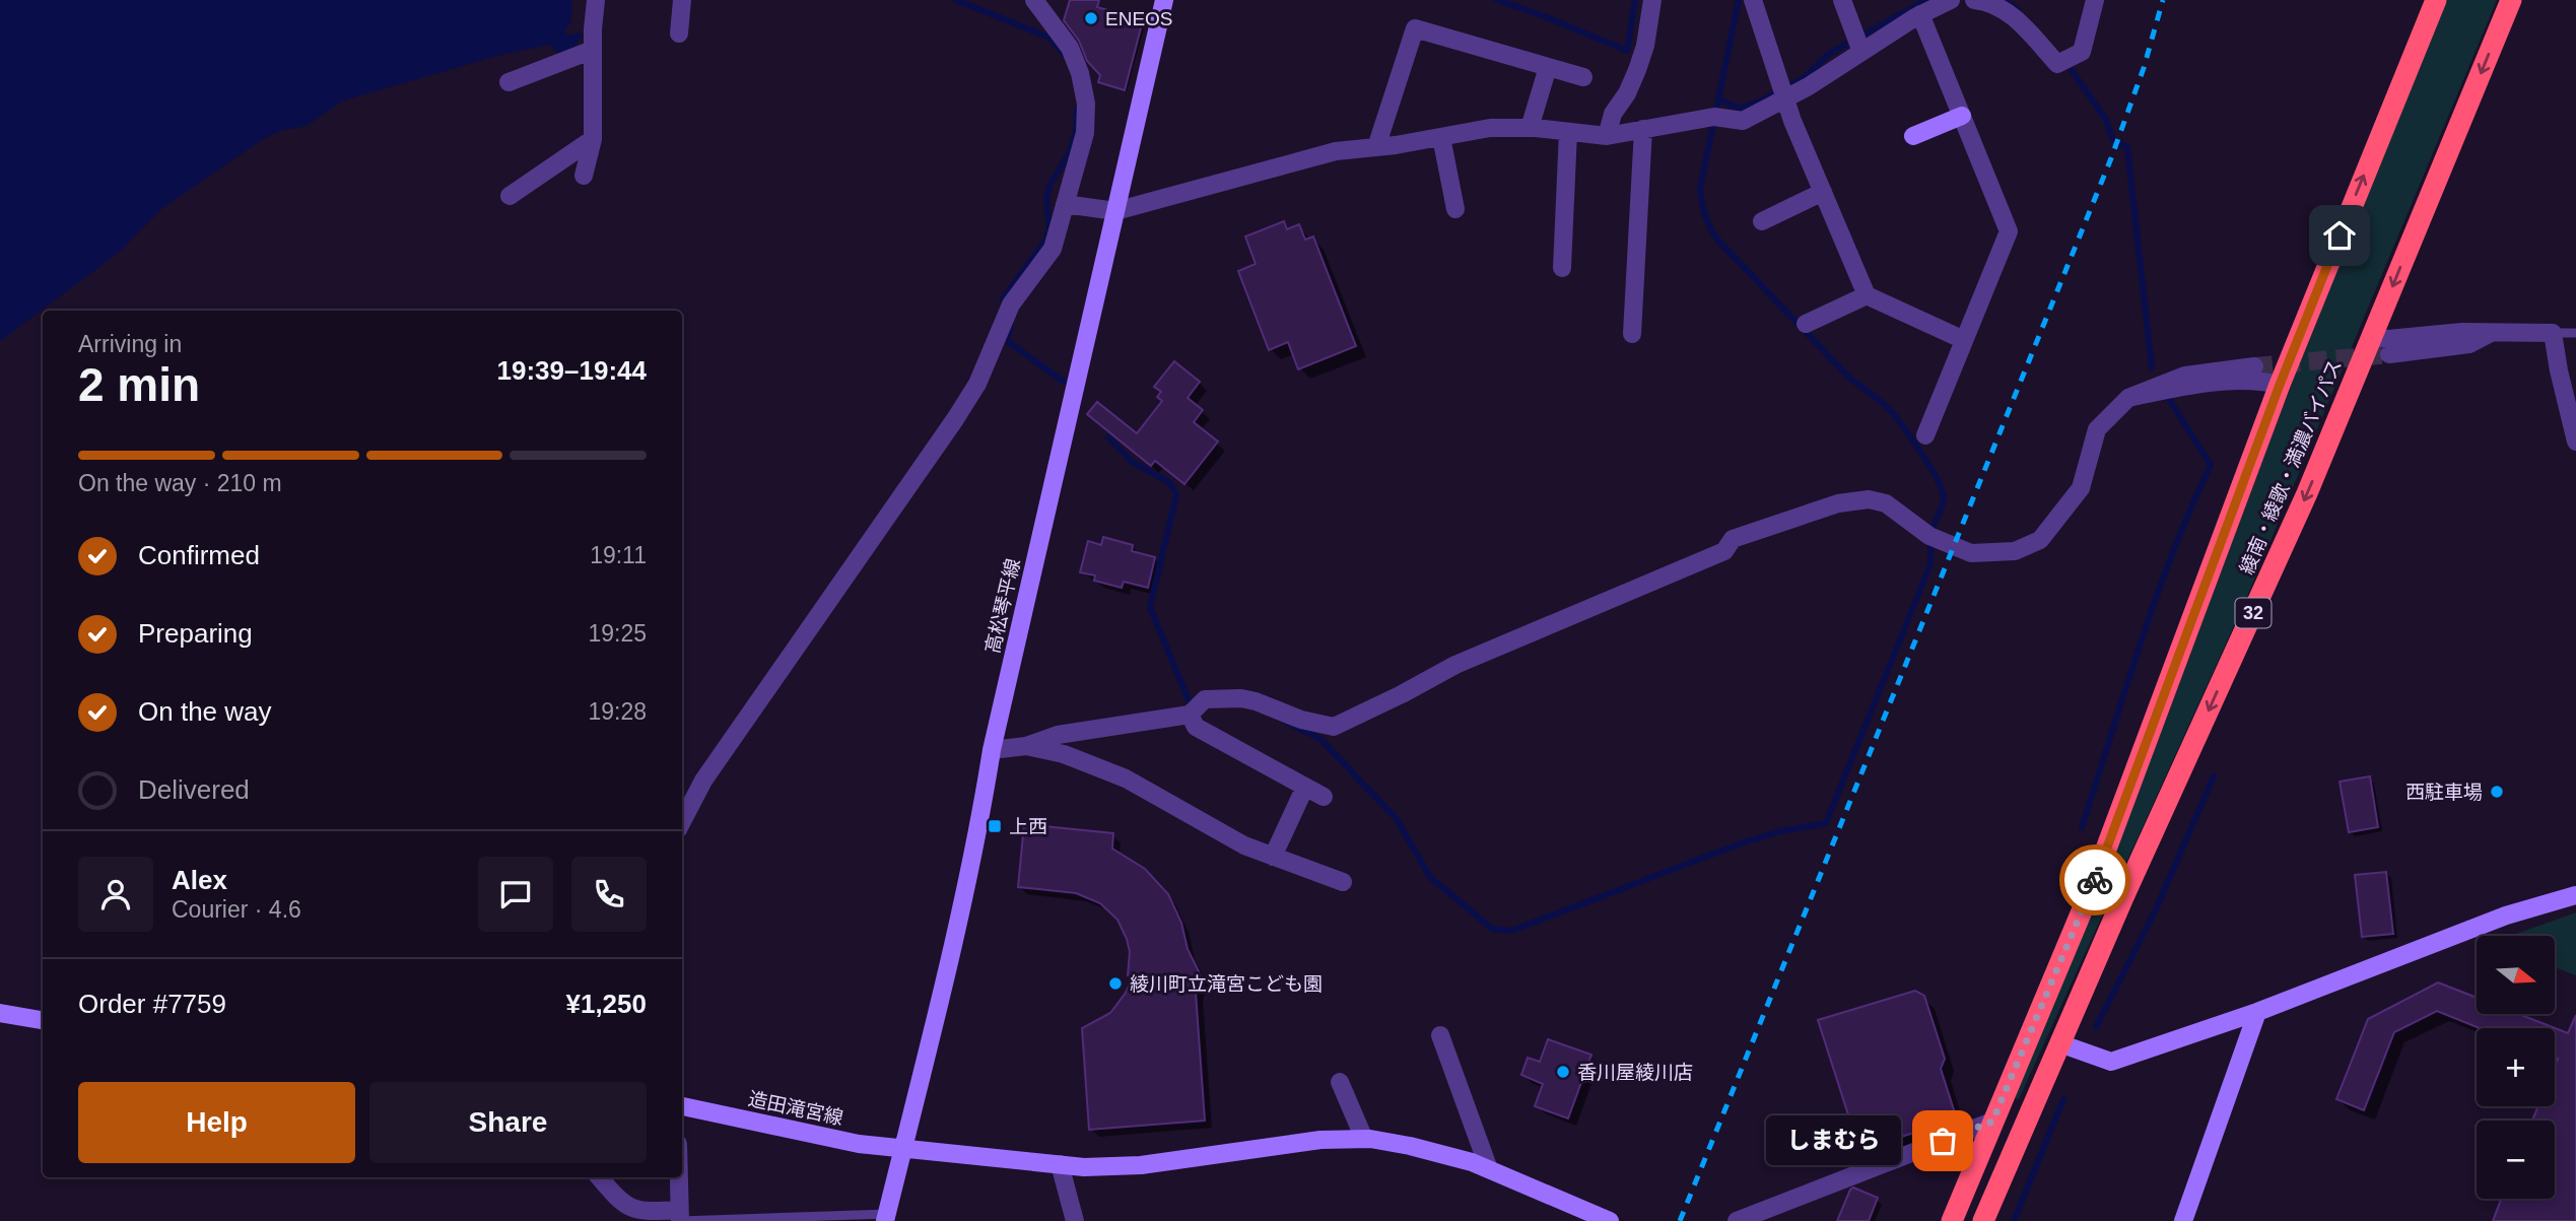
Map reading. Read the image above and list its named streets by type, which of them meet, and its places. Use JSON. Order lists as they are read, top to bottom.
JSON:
{
  "streets": {
    "highway": ["綾南・綾歌・満濃バイパス", "32"],
    "street": ["高松琴平線", "造田滝宮線"]
  },
  "crossings": [
    ["高松琴平線", "造田滝宮線"]
  ],
  "places": {
    "other": [
      "ENEOS",
      "西駐車場",
      "綾川町立滝宮こども園",
      "香川屋綾川店",
      "しまむら"
    ],
    "transit": ["上西"]
  },
  "north": "right",
  "page": {
    "heading": ["2 min", "Arriving in", "19:39–19:44"],
    "panel": [
      "Alex",
      "Courier · 4.6",
      "Order #7759",
      "¥1,250"
    ],
    "bar": "On the way · 210 m",
    "list": [
      ["Confirmed", "19:11"],
      ["Preparing", "19:25"],
      ["On the way", "19:28"],
      "Delivered"
    ],
    "map_buttons": ["+", "−"],
    "buttons": ["Help", "Share"],
    "bubble": "しまむら"
  }
}
